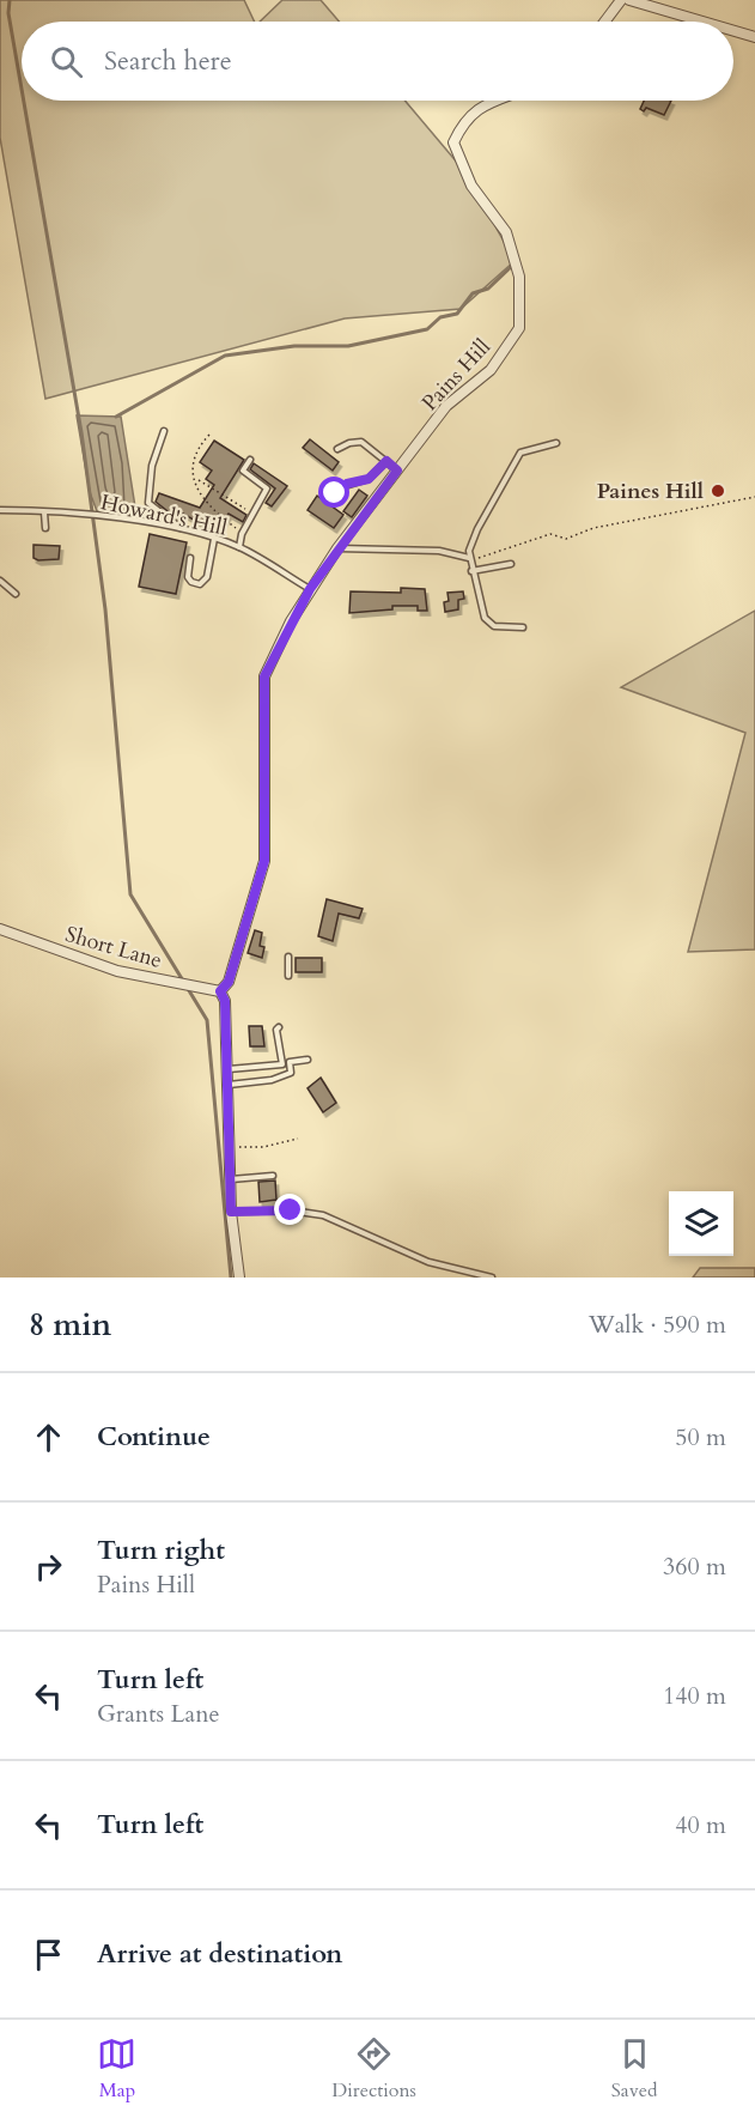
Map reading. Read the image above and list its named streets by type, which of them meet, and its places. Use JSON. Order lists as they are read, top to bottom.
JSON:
{
  "streets": {
    "street": ["Pains Hill", "Short Lane"],
    "lane": ["Howard's Hill"]
  },
  "crossings": [
    ["Pains Hill", "Howard's Hill"],
    ["Pains Hill", "Short Lane"]
  ],
  "places": ["Paines Hill"],
  "page": {
    "search": "Search here",
    "heading": ["8 min", "Walk · 590 m"],
    "list": [
      ["Continue", "50 m"],
      ["Turn right", "Pains Hill", "360 m"],
      ["Turn left", "Grants Lane", "140 m"],
      ["Turn left", "40 m"],
      "Arrive at destination"
    ],
    "nav": ["Map", "Directions", "Saved"]
  }
}
